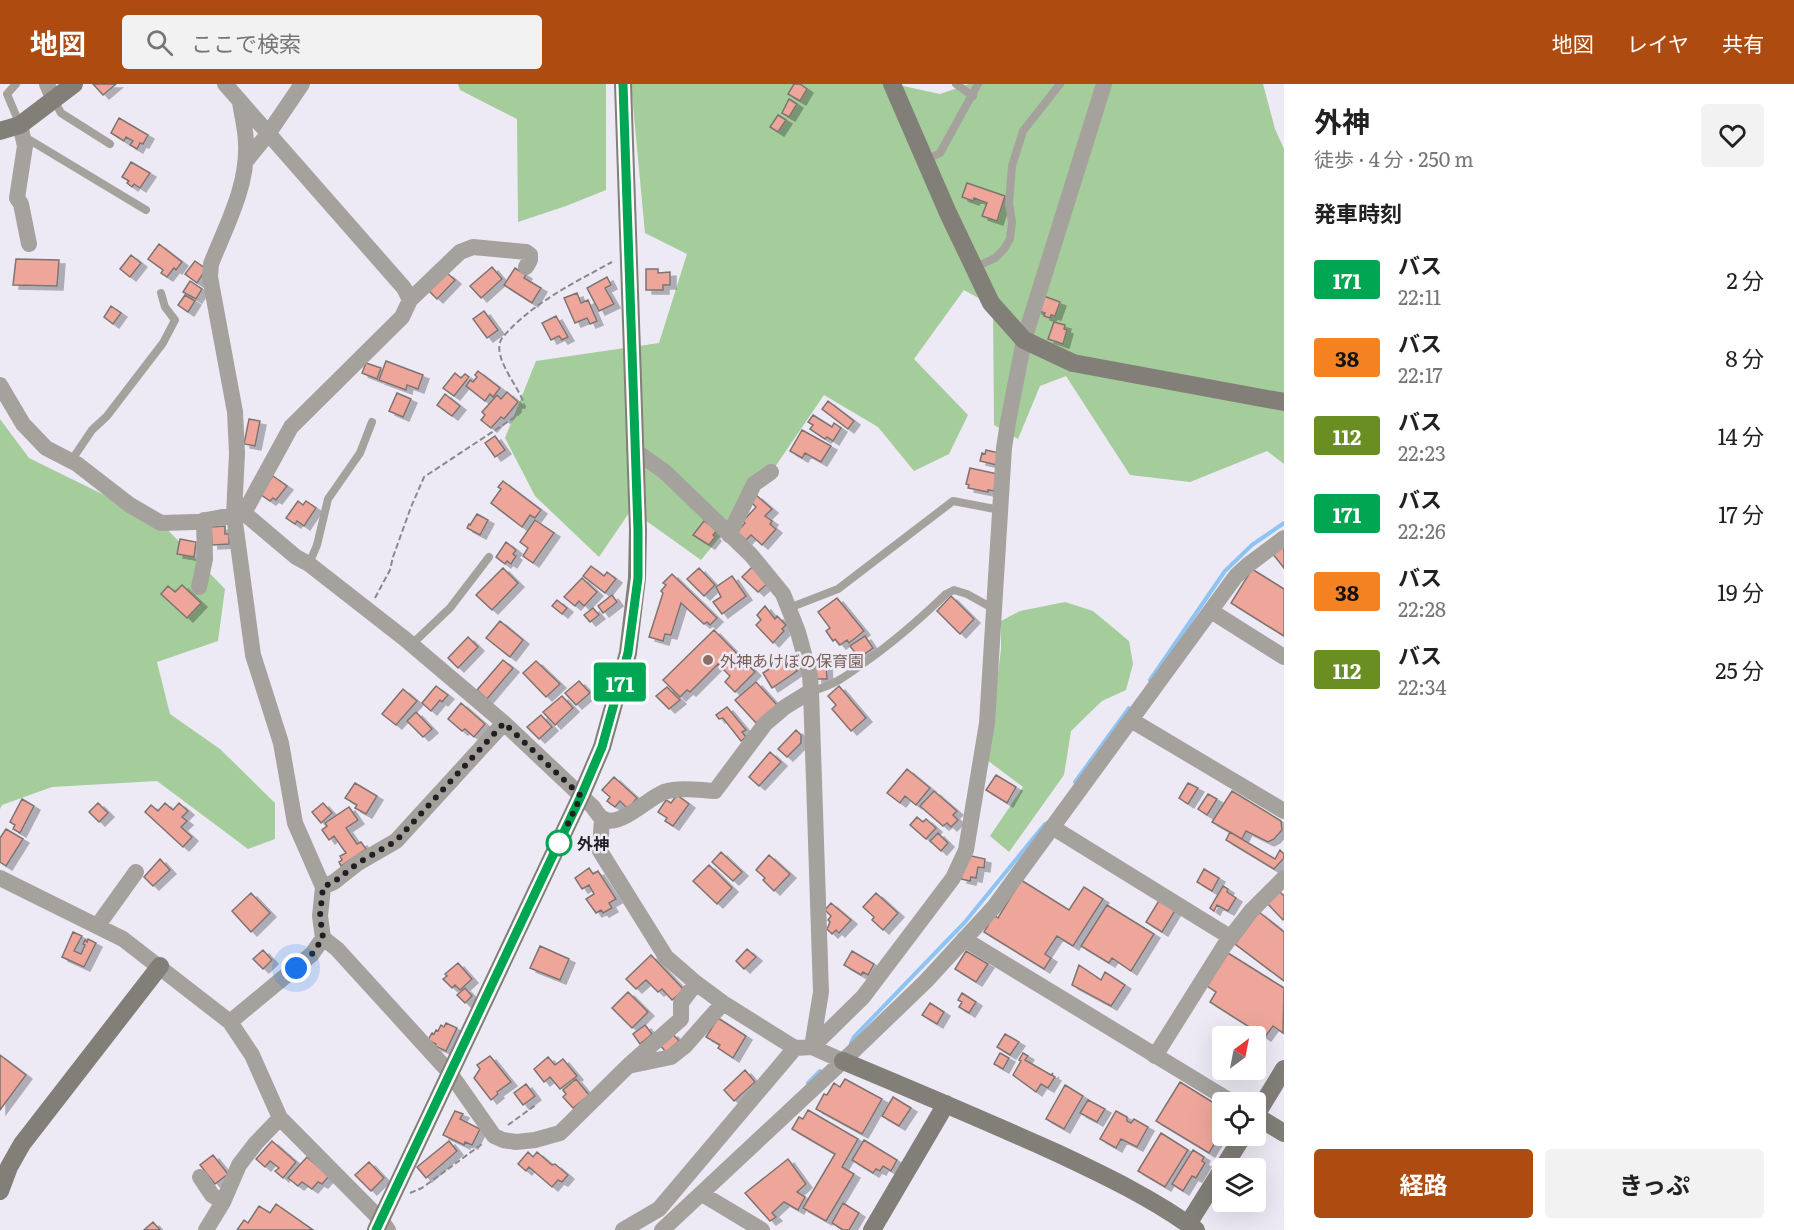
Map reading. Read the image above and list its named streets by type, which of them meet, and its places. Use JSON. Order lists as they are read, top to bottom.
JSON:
{
  "places": ["外神あけぼの保育園", "外神"],
  "lines": ["bus line 171"],
  "north": "top right",
  "page": {
    "header": "地図",
    "search": "ここで検索",
    "nav": ["地図", "レイヤ", "共有"],
    "on_map": "171",
    "heading": [
      ["外神", "徒歩 · 4 分 · 250 m"],
      "発車時刻"
    ],
    "list": [
      {
        "mark": "171",
        "name": "バス",
        "note": "22:11",
        "value": "2 分"
      },
      {
        "mark": "38",
        "name": "バス",
        "note": "22:17",
        "value": "8 分"
      },
      {
        "mark": "112",
        "name": "バス",
        "note": "22:23",
        "value": "14 分"
      },
      {
        "mark": "171",
        "name": "バス",
        "note": "22:26",
        "value": "17 分"
      },
      {
        "mark": "38",
        "name": "バス",
        "note": "22:28",
        "value": "19 分"
      },
      {
        "mark": "112",
        "name": "バス",
        "note": "22:34",
        "value": "25 分"
      }
    ],
    "buttons": ["経路", "きっぷ"]
  }
}
